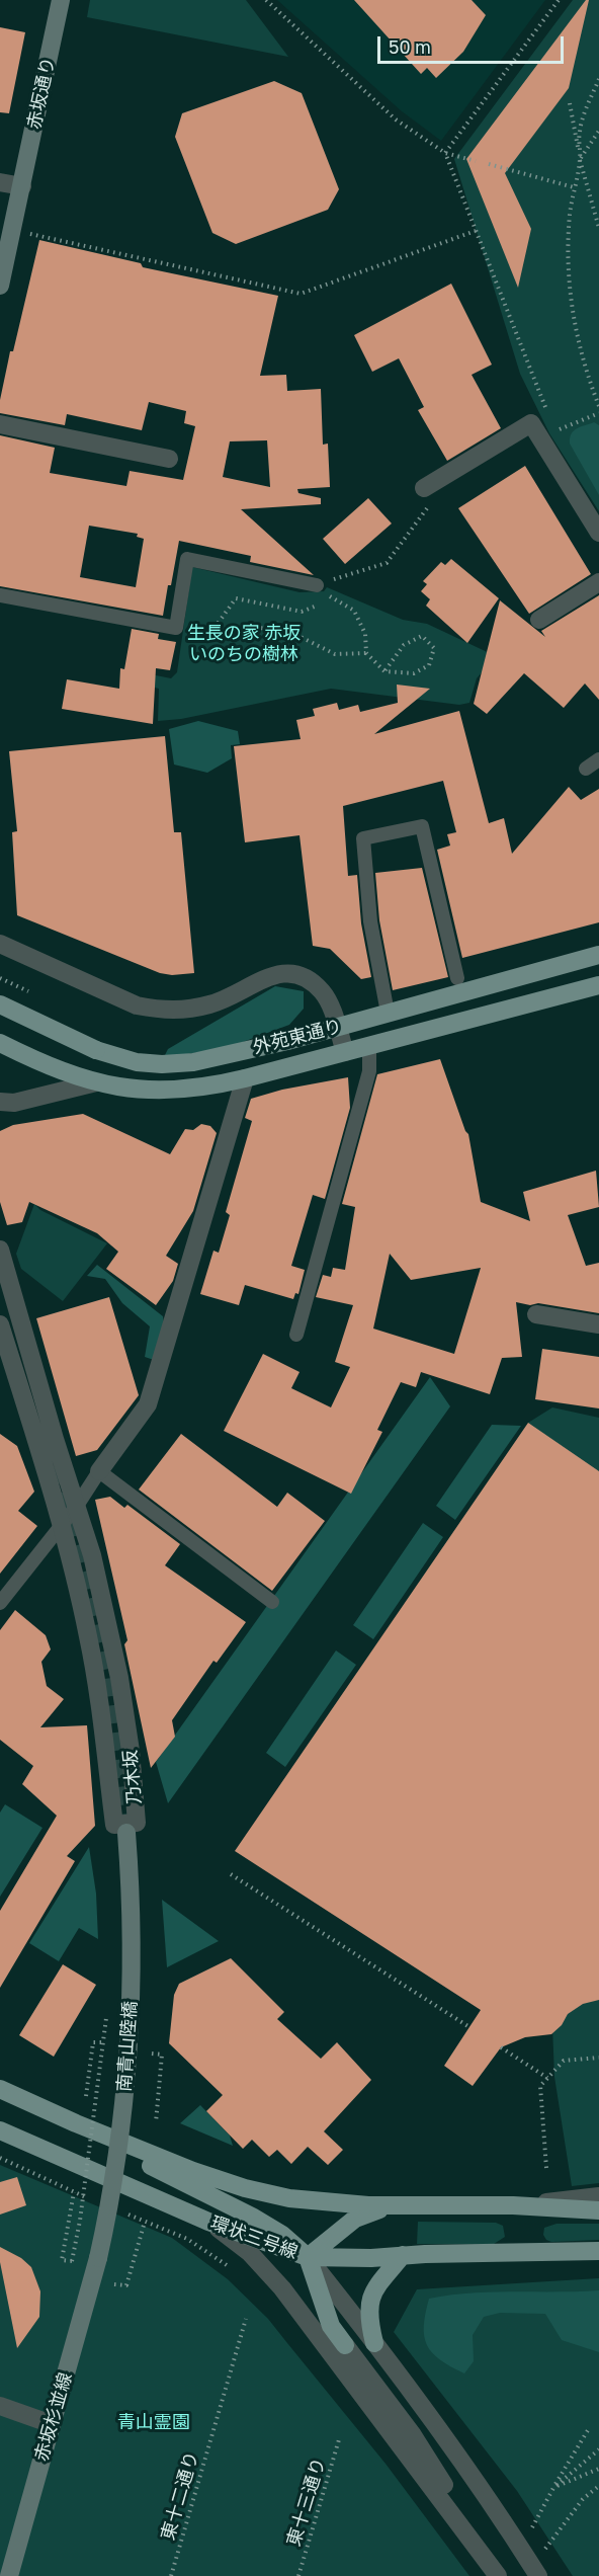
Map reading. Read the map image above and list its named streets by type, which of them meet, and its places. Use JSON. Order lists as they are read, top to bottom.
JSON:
{
  "streets": {
    "main road": [
      "赤坂通り",
      "外苑東通り",
      "南青山陸橋",
      "環状三号線",
      "赤坂杉並線"
    ],
    "street": ["乃木坂"],
    "path": ["東十二通り", "東十三通り"]
  },
  "crossings": [
    ["南青山陸橋", "赤坂杉並線"]
  ],
  "parks": ["生長の家 赤坂 いのちの樹林", "青山霊園"],
  "scale_bar": "50 m"
}
